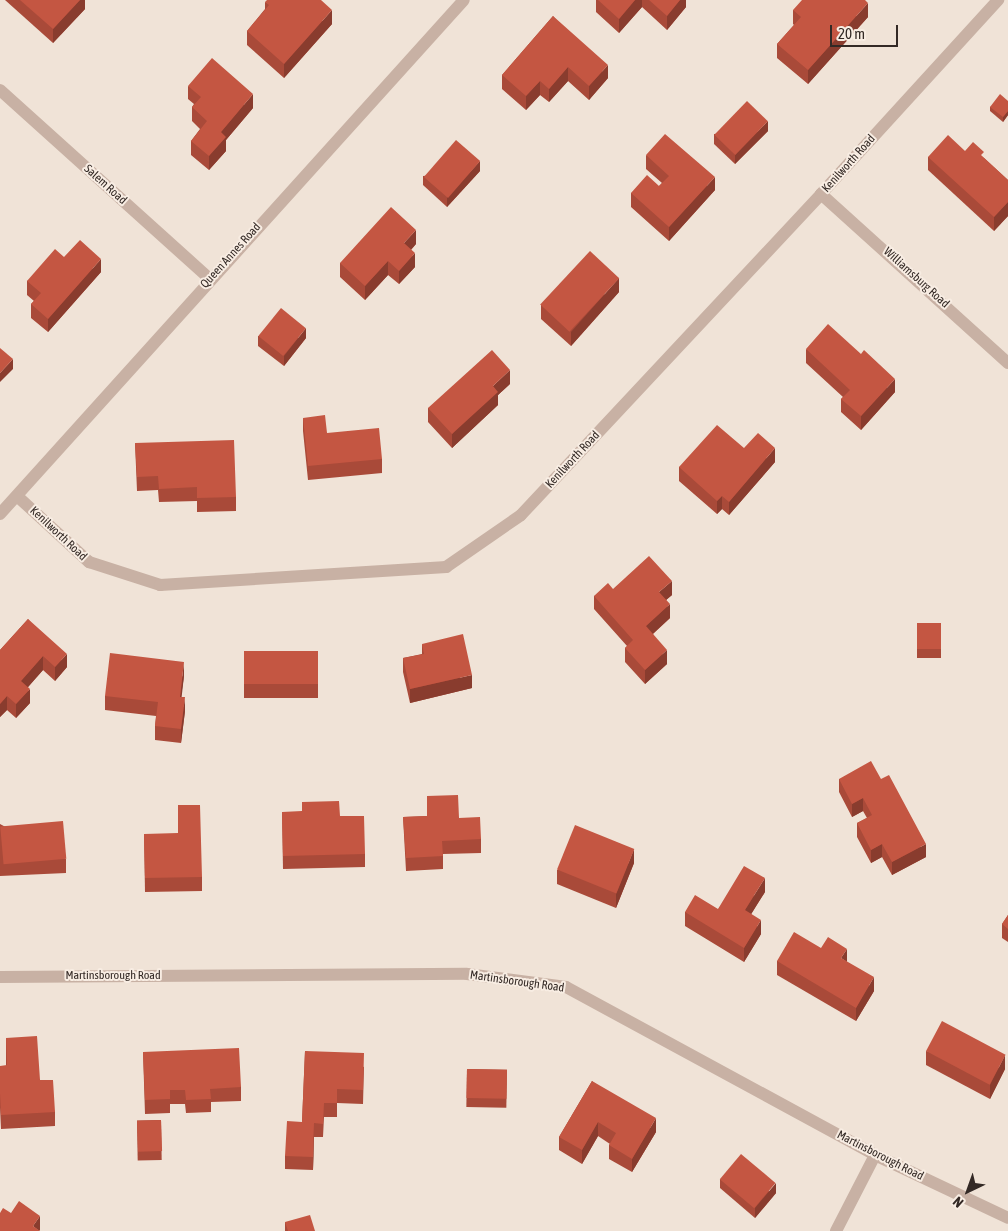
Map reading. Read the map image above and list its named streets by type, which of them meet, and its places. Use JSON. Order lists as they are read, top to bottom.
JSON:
{
  "streets": {
    "street": [
      "Kenilworth Road",
      "Salem Road",
      "Queen Annes Road",
      "Williamsburg Road",
      "Martinsborough Road"
    ]
  },
  "crossings": [
    ["Kenilworth Road", "Queen Annes Road"],
    ["Kenilworth Road", "Williamsburg Road"],
    ["Salem Road", "Queen Annes Road"]
  ],
  "scale_bar": "20 m",
  "north": "bottom left"
}
